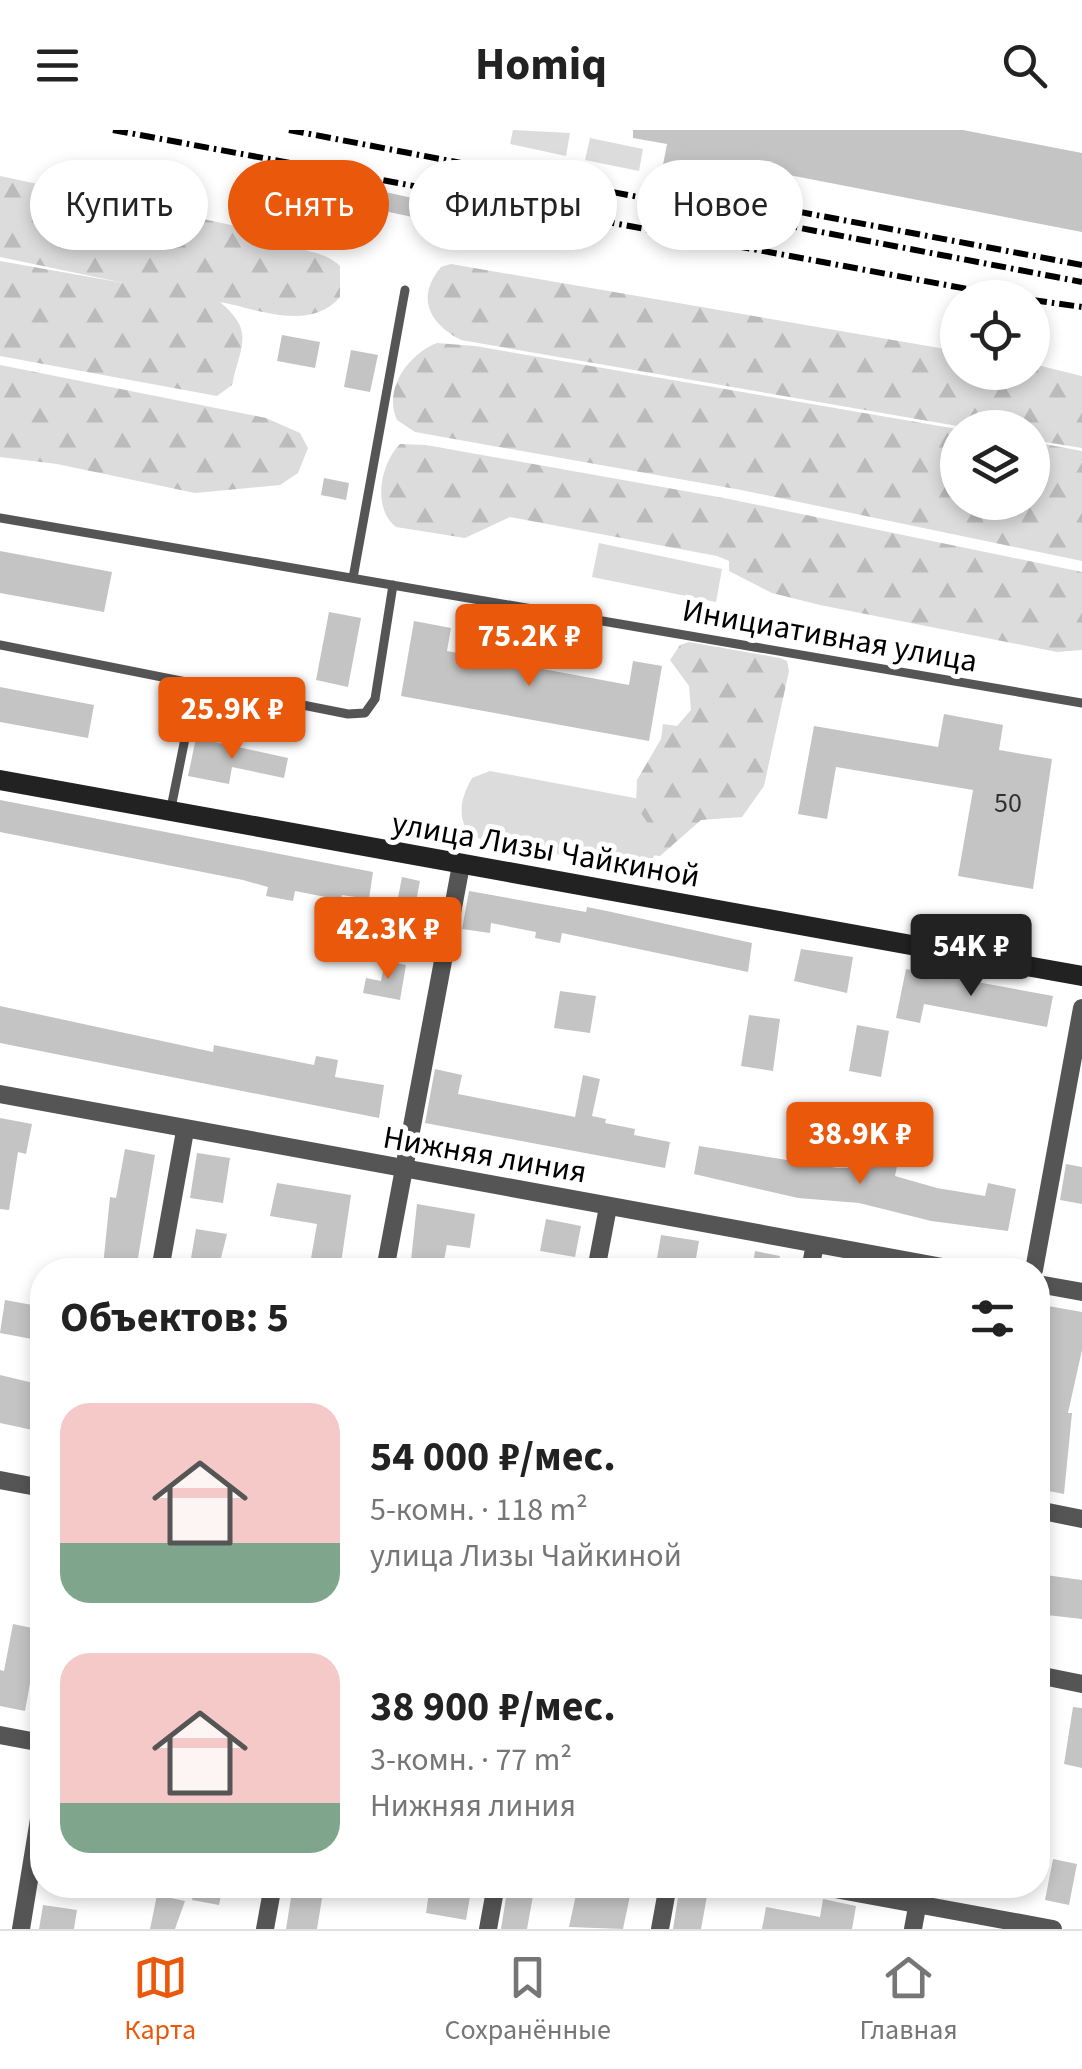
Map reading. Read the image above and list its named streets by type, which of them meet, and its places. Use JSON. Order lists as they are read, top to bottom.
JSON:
{
  "streets": {
    "main road": ["улица Лизы Чайкиной"],
    "street": ["Нижняя линия"],
    "lane": ["Инициативная улица"]
  },
  "house_numbers": ["50"],
  "page": {
    "header": "Homiq",
    "chip": [
      "Купить",
      "Снять",
      "Фильтры",
      "Новое"
    ],
    "price": [
      "75.2K ₽",
      "25.9K ₽",
      "42.3K ₽",
      "54K ₽",
      "38.9K ₽"
    ],
    "heading": "Объектов: 5",
    "list": [
      {
        "name": "54 000 ₽/мес.",
        "note": "5-комн. · 118 m² · улица Лизы Чайкиной"
      },
      {
        "name": "38 900 ₽/мес.",
        "note": "3-комн. · 77 m² · Нижняя линия"
      }
    ],
    "tabs": ["Карта", "Сохранённые", "Главная"]
  }
}
